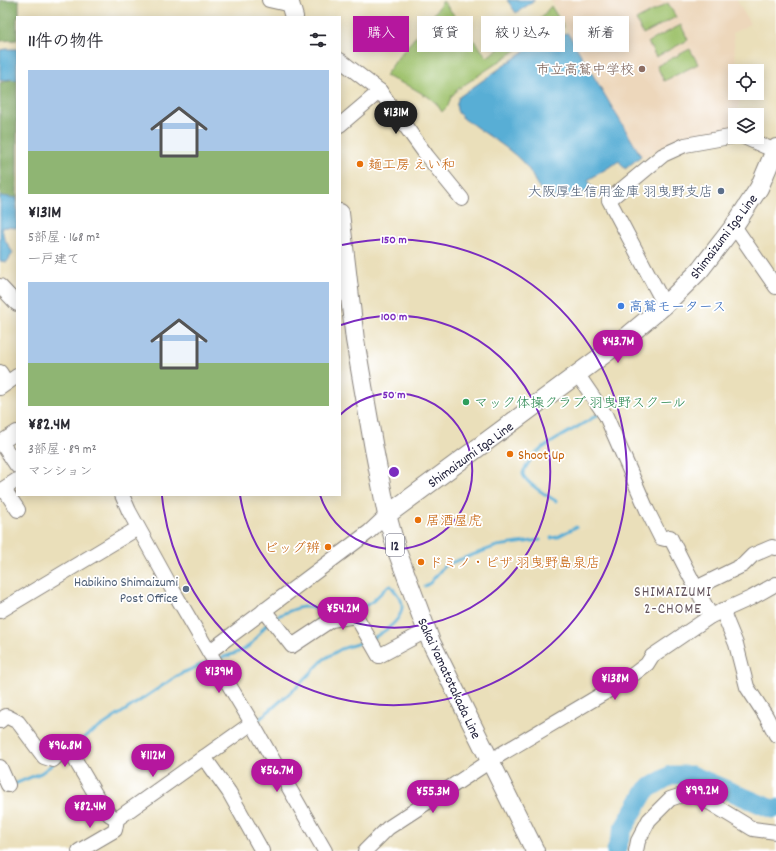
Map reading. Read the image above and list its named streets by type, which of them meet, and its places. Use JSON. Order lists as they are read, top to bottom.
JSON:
{
  "streets": {
    "main road": ["Shimaizumi Iga Line", "12", "Sakai Yamatotakada Line"]
  },
  "crossings": [
    ["Shimaizumi Iga Line", "Sakai Yamatotakada Line"]
  ],
  "districts": ["SHIMAIZUMI 2-CHOME"],
  "places": [
    "市立高鷲中学校",
    "麺工房 えい和",
    "大阪厚生信用金庫 羽曳野支店",
    "高鷲モータース",
    "マック体操クラブ 羽曳野スクール",
    "Shoot Up",
    "居酒屋虎",
    "ビッグ辨",
    "ドミノ・ピザ 羽曳野島泉店",
    "Habikino Shimaizumi Post Office"
  ],
  "page": {
    "chip": [
      "購入",
      "賃貸",
      "絞り込み",
      "新着"
    ],
    "heading": "11件の物件",
    "list": [
      {
        "name": "¥131M",
        "note": "5部屋 · 168 m² · 一戸建て"
      },
      {
        "name": "¥82.4M",
        "note": "3部屋 · 89 m² · マンション"
      }
    ],
    "price": [
      "¥131M",
      "¥43.7M",
      "¥54.2M",
      "¥139M",
      "¥138M",
      "¥96.8M",
      "¥112M",
      "¥56.7M",
      "¥99.2M",
      "¥55.3M",
      "¥82.4M"
    ]
  },
  "rings": ["150 m", "100 m", "50 m"]
}
